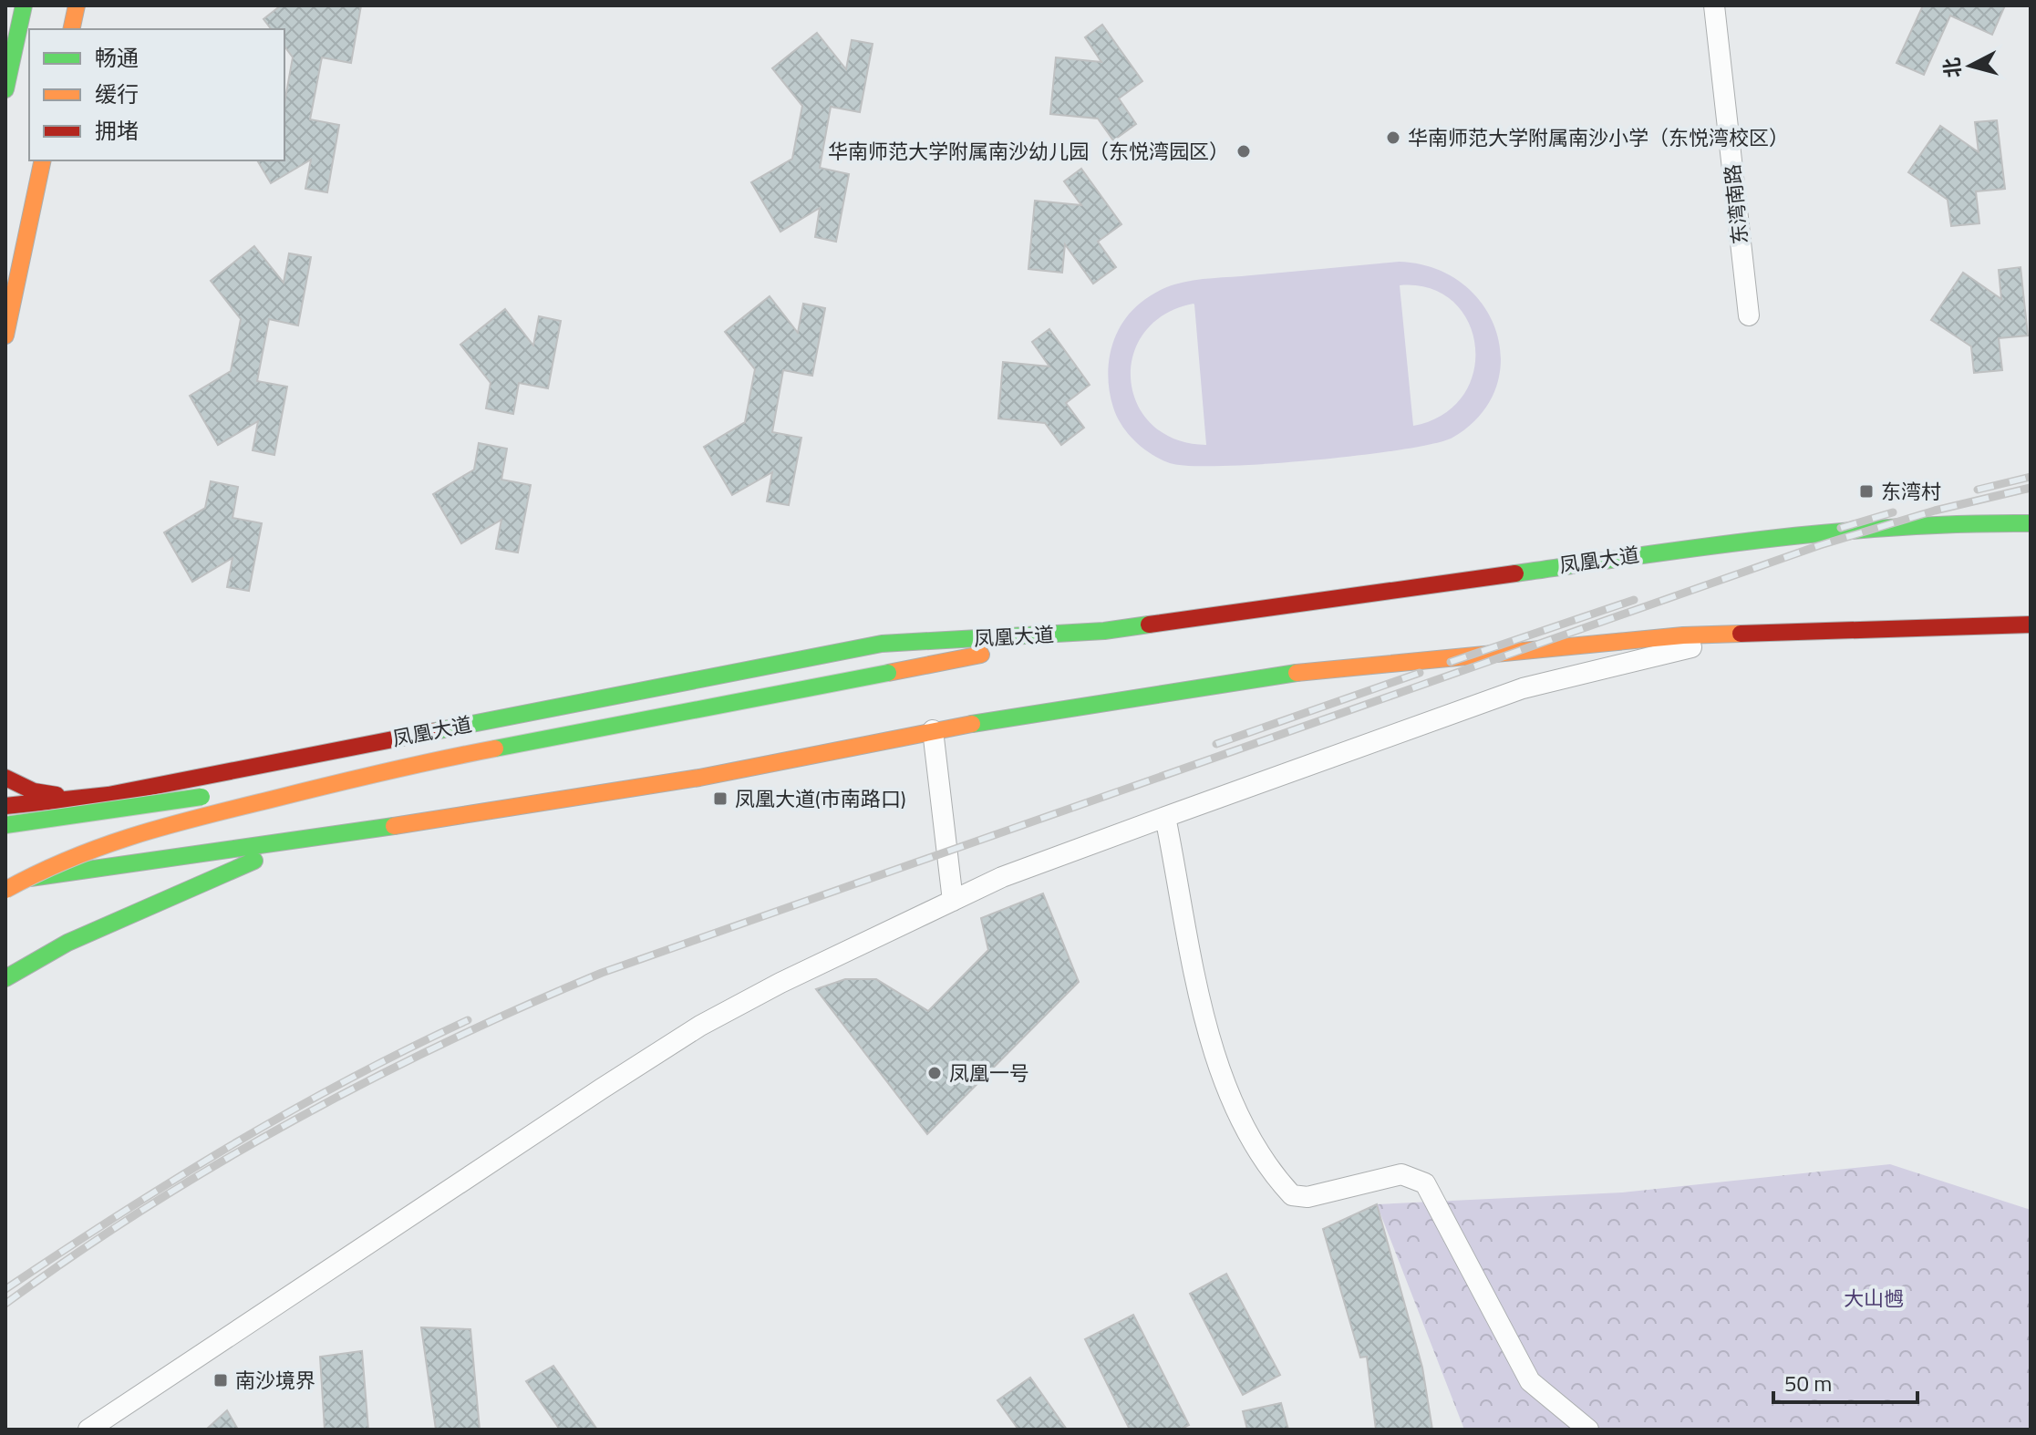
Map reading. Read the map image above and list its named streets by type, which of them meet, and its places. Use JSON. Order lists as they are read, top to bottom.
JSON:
{
  "streets": {
    "main road": ["凤凰大道"],
    "street": ["东湾南路"]
  },
  "parks": ["大山乸"],
  "places": {
    "other": ["华南师范大学附属南沙小学（东悦湾校区）", "华南师范大学附属南沙幼儿园（东悦湾园区）", "凤凰一号"],
    "transit": ["东湾村", "凤凰大道(市南路口)", "南沙境界"]
  },
  "legend": ["畅通", "缓行", "拥堵"],
  "scale_bar": "50 m",
  "north": "left"
}
